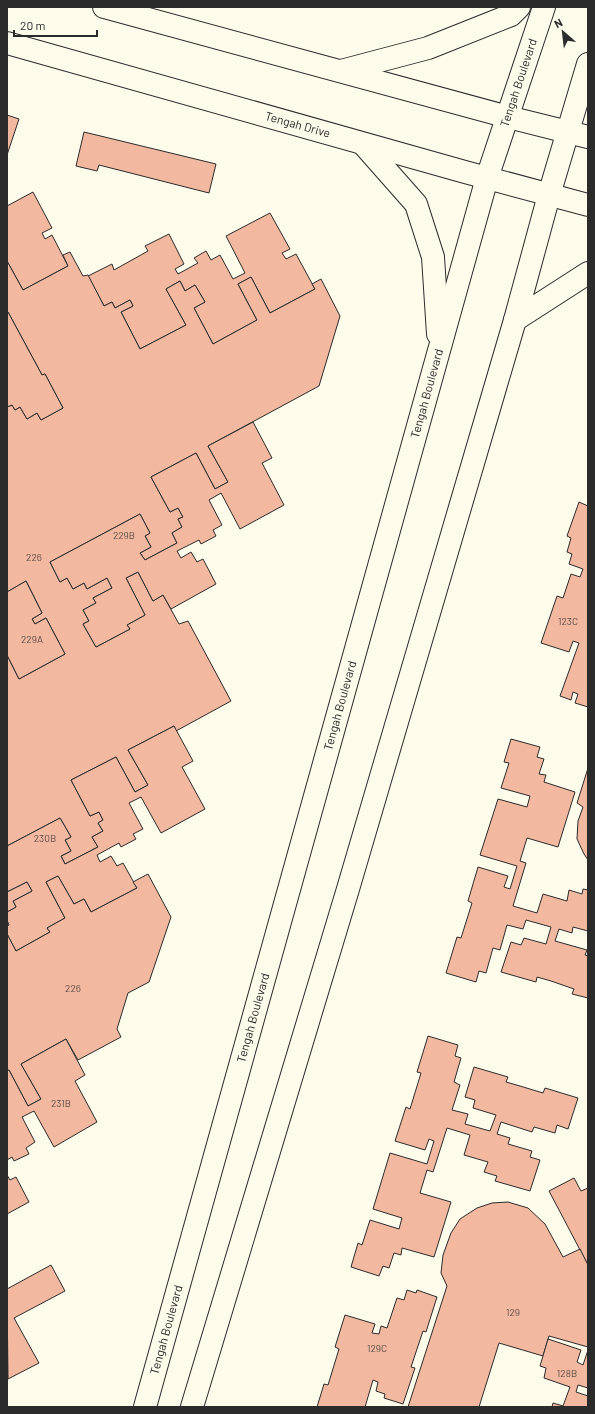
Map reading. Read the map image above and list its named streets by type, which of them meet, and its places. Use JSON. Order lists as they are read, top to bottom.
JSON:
{
  "streets": {
    "main road": ["Tengah Boulevard", "Tengah Drive"]
  },
  "crossings": [
    ["Tengah Boulevard", "Tengah Drive"]
  ],
  "house_numbers": [
    "229B",
    "226",
    "123C",
    "229A",
    "230B",
    "226",
    "231B",
    "129",
    "129C",
    "128B"
  ],
  "scale_bar": "20 m",
  "north": "top left"
}
